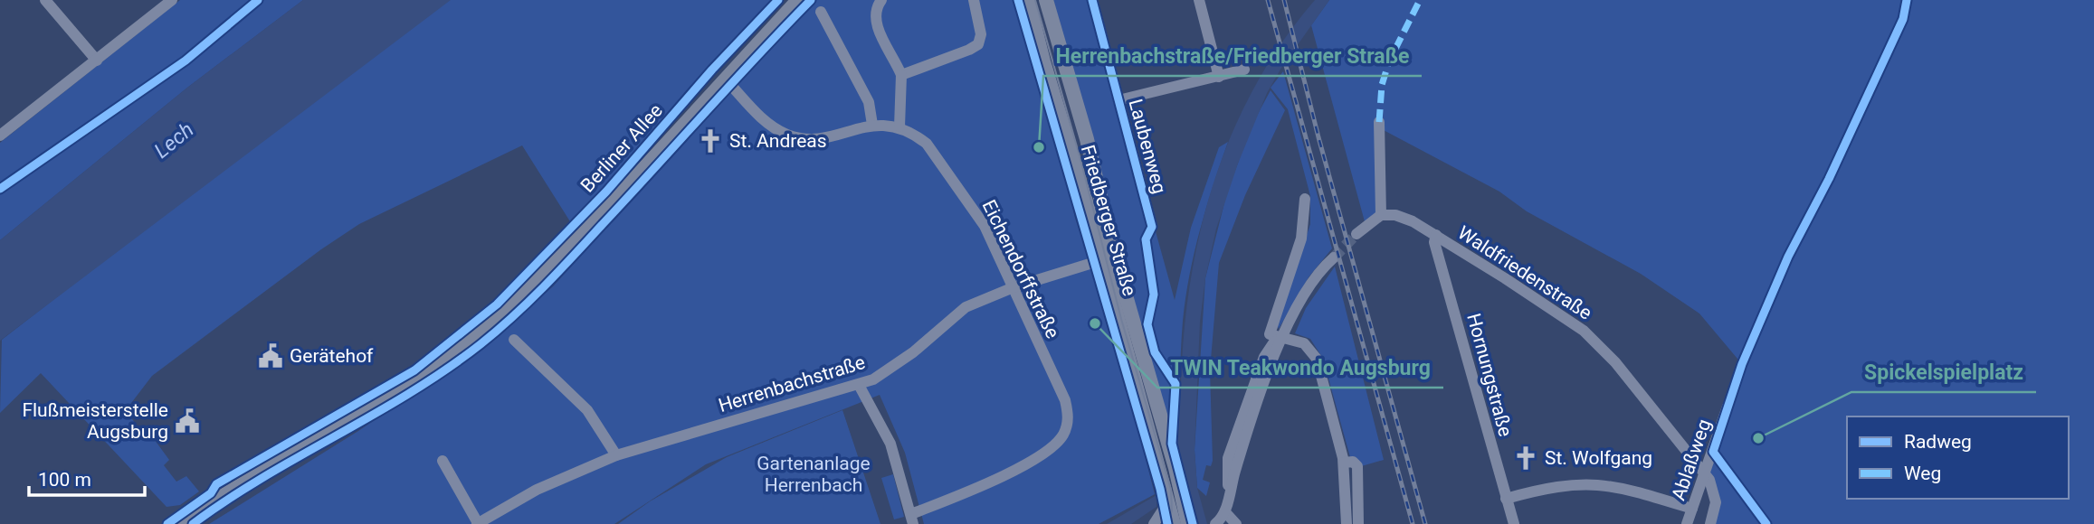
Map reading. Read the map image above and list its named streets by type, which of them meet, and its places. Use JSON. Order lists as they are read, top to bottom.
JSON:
{
  "streets": {
    "main road": ["Berliner Allee", "Friedberger Straße"],
    "street": [
      "Laubenweg",
      "Eichendorffstraße",
      "Waldfriedenstraße",
      "Hornungstraße",
      "Herrenbachstraße",
      "Ablaßweg"
    ]
  },
  "crossings": [
    ["Berliner Allee", "Eichendorffstraße"],
    ["Friedberger Straße", "Herrenbachstraße"],
    ["Eichendorffstraße", "Herrenbachstraße"],
    ["Waldfriedenstraße", "Hornungstraße"],
    ["Waldfriedenstraße", "Ablaßweg"]
  ],
  "water": ["Lech"],
  "parks": ["Gartenanlage Herrenbach"],
  "places": {
    "church": ["St. Andreas", "St. Wolfgang"],
    "other": ["Herrenbachstraße/Friedberger Straße", "TWIN Teakwondo Augsburg", "Spickelspielplatz"],
    "public building": ["Gerätehof", "Flußmeisterstelle Augsburg"]
  },
  "legend": ["Radweg", "Weg"],
  "scale_bar": "100 m"
}
